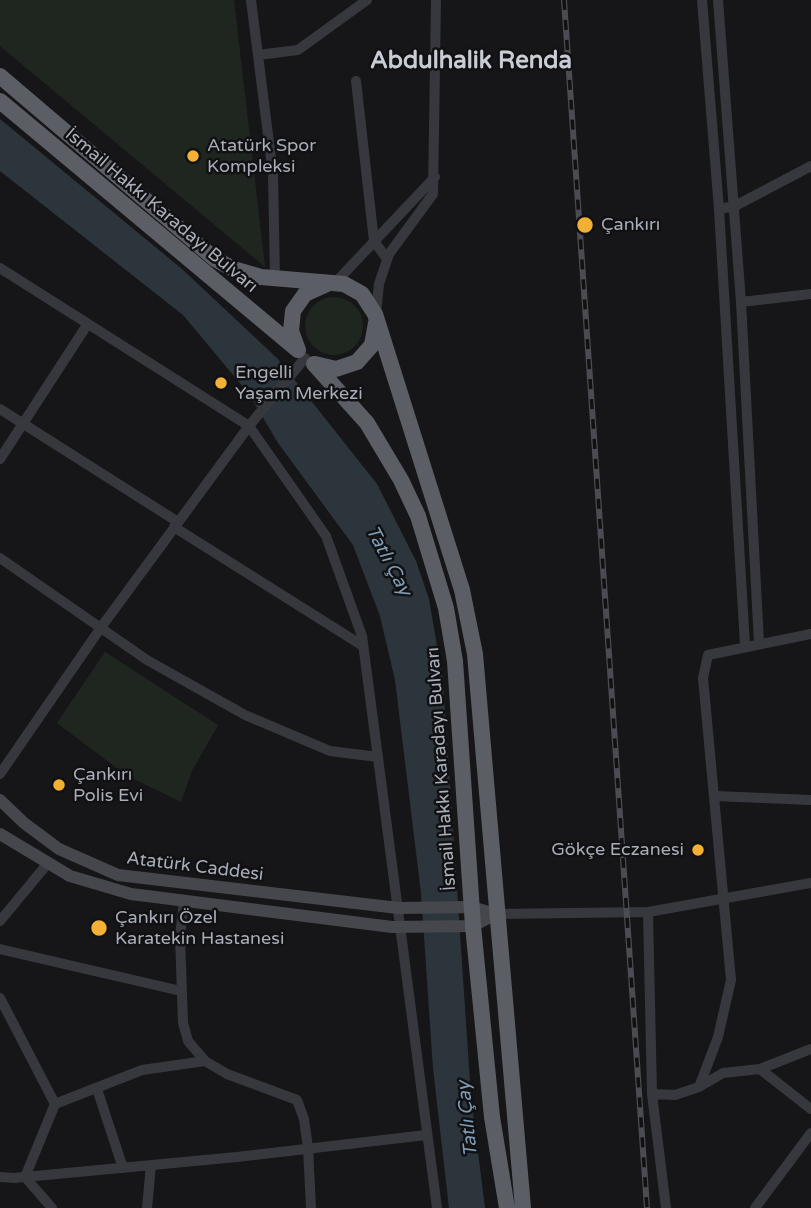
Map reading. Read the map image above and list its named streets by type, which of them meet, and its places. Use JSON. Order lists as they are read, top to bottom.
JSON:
{
  "streets": {
    "highway": ["İsmail Hakkı Karadayı Bulvarı"],
    "main road": ["Atatürk Caddesi"]
  },
  "crossings": [
    ["İsmail Hakkı Karadayı Bulvarı", "Atatürk Caddesi"]
  ],
  "districts": ["Abdulhalik Renda"],
  "water": ["Tatlı Çay"],
  "places": [
    "Atatürk Spor Kompleksi",
    "Çankırı",
    "Engelli Yaşam Merkezi",
    "Çankırı Polis Evi",
    "Gökçe Eczanesi",
    "Çankırı Özel Karatekin Hastanesi"
  ]
}
